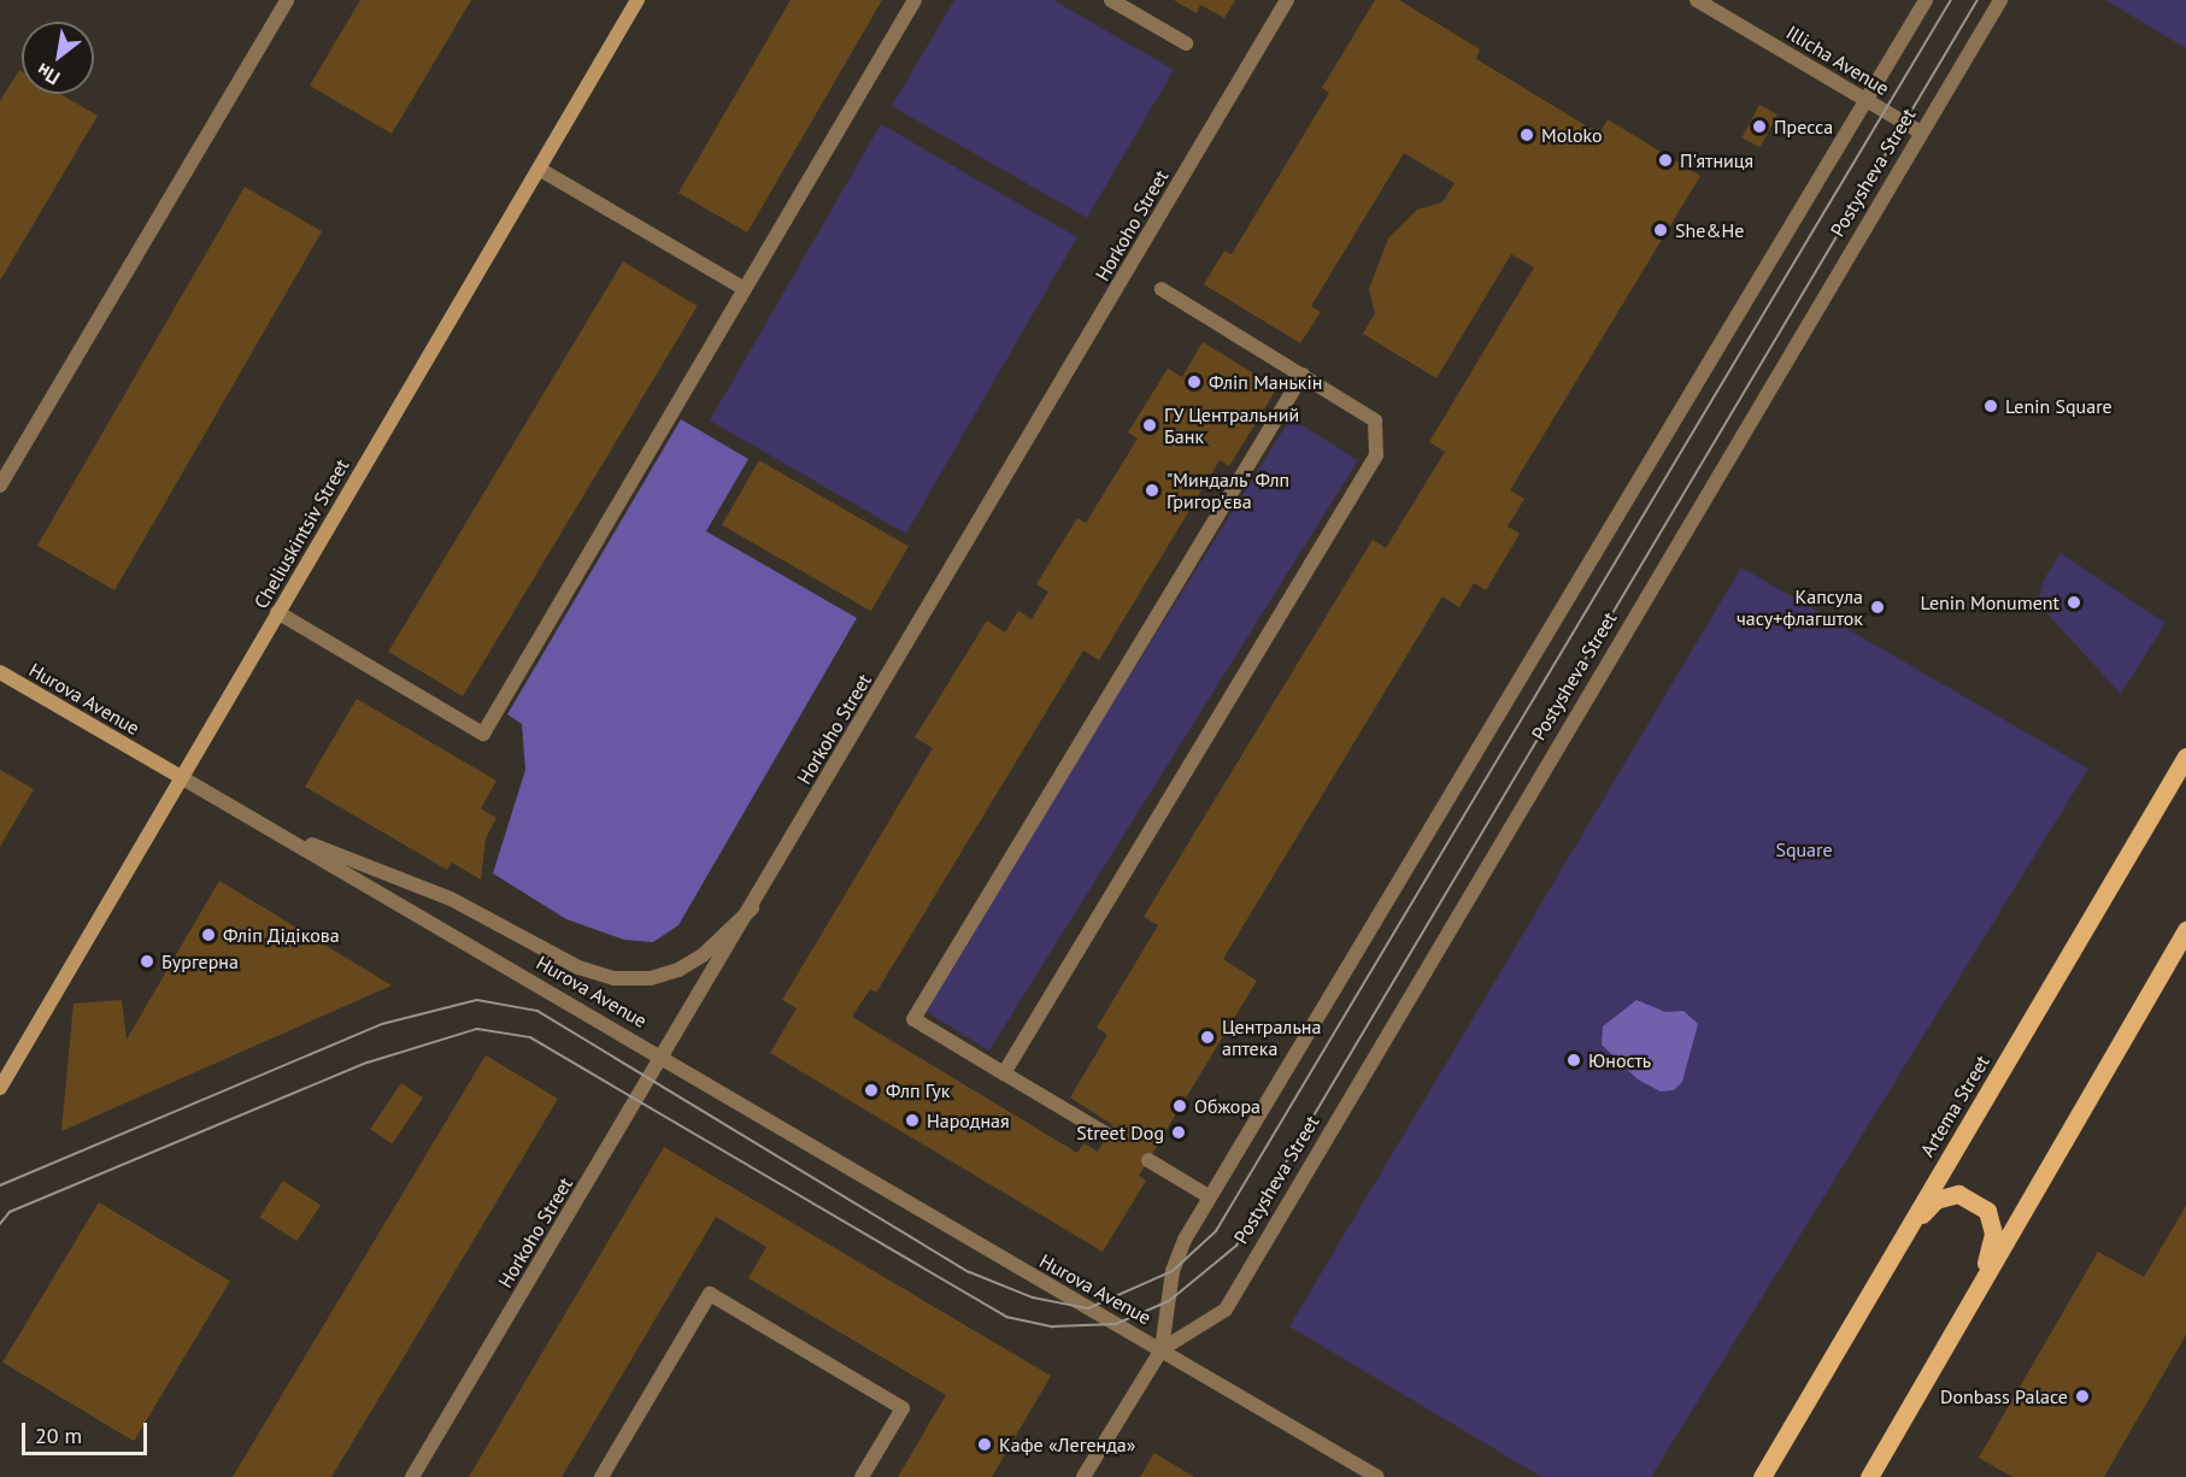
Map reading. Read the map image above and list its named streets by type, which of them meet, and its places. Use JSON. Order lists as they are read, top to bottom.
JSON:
{
  "streets": {
    "main road": ["Cheliuskintsiv Street", "Hurova Avenue", "Artema Street"],
    "street": ["Illicha Avenue", "Postysheva Street", "Horkoho Street"]
  },
  "crossings": [
    ["Illicha Avenue", "Postysheva Street"],
    ["Postysheva Street", "Hurova Avenue"],
    ["Horkoho Street", "Hurova Avenue"],
    ["Cheliuskintsiv Street", "Hurova Avenue"]
  ],
  "parks": ["Square"],
  "places": [
    "Пресса",
    "Moloko",
    "П'ятниця",
    "She&He",
    "Фліп Манькін",
    "Lenin Square",
    "ГУ Центральний Банк",
    "\"Миндаль\" Флп Григор'єва",
    "Lenin Monument",
    "Капсула часу+флагшток",
    "Фліп Дідікова",
    "Бургерна",
    "Центральна аптека",
    "Юность",
    "Флп Гук",
    "Обжора",
    "Народная",
    "Street Dog",
    "Donbass Palace",
    "Кафе «Легенда»"
  ],
  "scale_bar": "20 m",
  "north": "bottom left"
}
